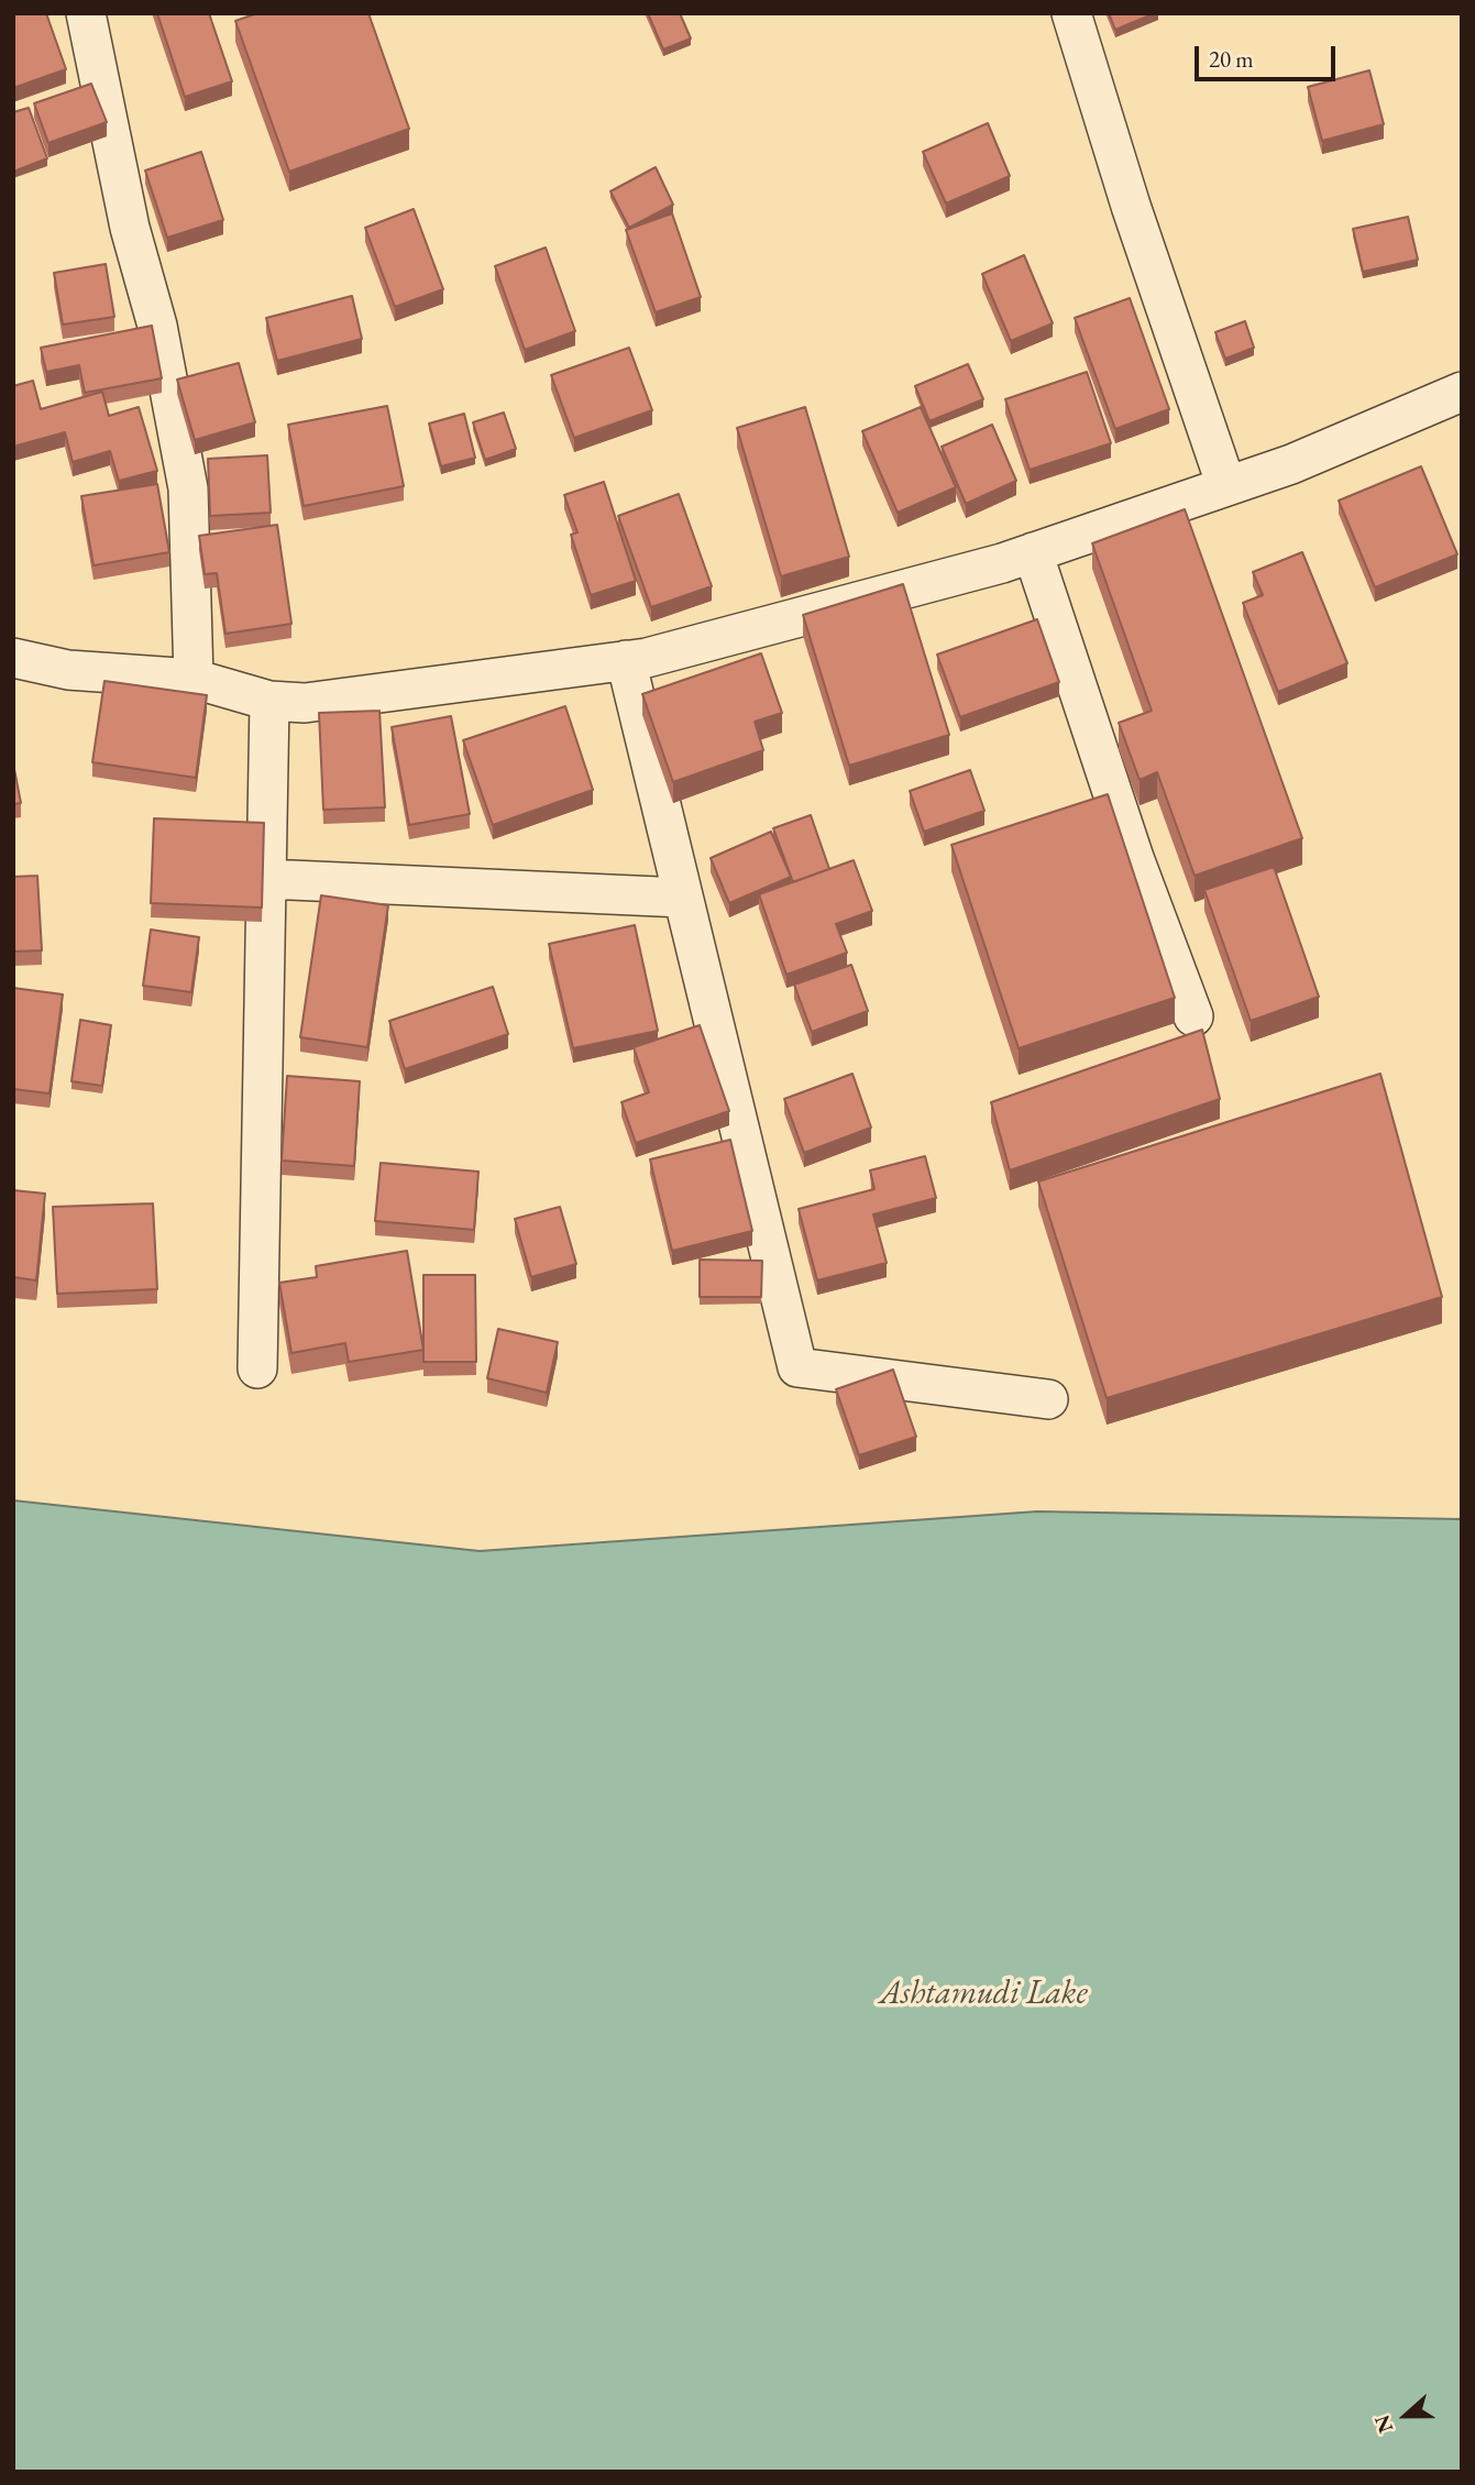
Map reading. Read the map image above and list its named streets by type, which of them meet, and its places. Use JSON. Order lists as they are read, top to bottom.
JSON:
{
  "water": ["Ashtamudi Lake"],
  "scale_bar": "20 m",
  "north": "left"
}
